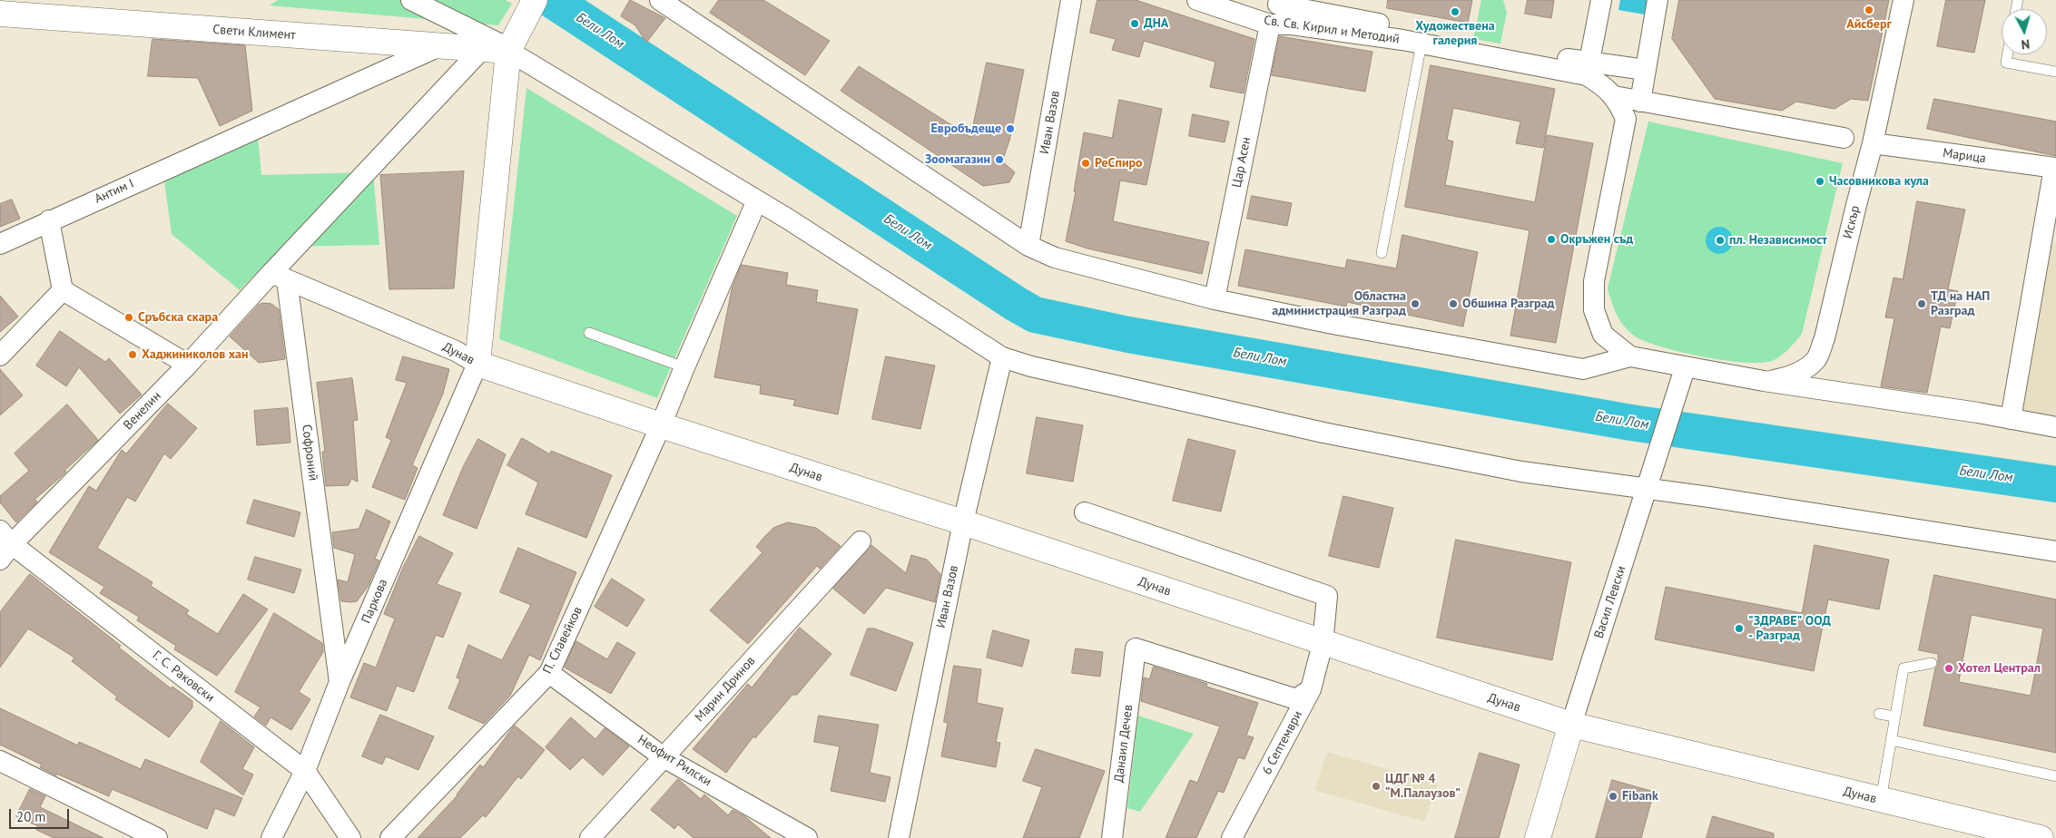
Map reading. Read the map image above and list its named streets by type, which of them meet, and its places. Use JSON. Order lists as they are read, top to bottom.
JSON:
{
  "streets": {
    "street": [
      "Св. Св. Кирил и Методий",
      "Свети Климент",
      "Иван Вазов",
      "Марица",
      "Цар Асен",
      "Антим I",
      "Искър",
      "Дунав",
      "Венелин",
      "Софроний",
      "Паркова",
      "Васил Левски",
      "П. Славейков",
      "Г. С. Раковски",
      "Марин Дринов",
      "6 Септември",
      "Данаил Дечев",
      "Неофит Рилски"
    ]
  },
  "crossings": [
    ["Св. Св. Кирил и Методий", "Цар Асен"],
    ["Свети Климент", "Антим I"],
    ["Свети Климент", "Венелин"],
    ["Иван Вазов", "Дунав"],
    ["Марица", "Искър"],
    ["Дунав", "Венелин"],
    ["Дунав", "Софроний"],
    ["Дунав", "Паркова"],
    ["Дунав", "Васил Левски"],
    ["Дунав", "П. Славейков"],
    ["Дунав", "6 Септември"],
    ["Венелин", "Софроний"],
    ["Венелин", "Г. С. Раковски"],
    ["Софроний", "Паркова"],
    ["Паркова", "Г. С. Раковски"],
    ["П. Славейков", "Неофит Рилски"],
    ["Марин Дринов", "Неофит Рилски"],
    ["6 Септември", "Данаил Дечев"]
  ],
  "water": ["Бели Лом"],
  "places": [
    "Айсберг",
    "Художествена галерия",
    "ДНА",
    "Евробъдеще",
    "Зоомагазин",
    "РеСпиро",
    "Часовникова кула",
    "Окръжен съд",
    "пл. Независимост",
    "Областна администрация Разград",
    "Обшина Разград",
    "ТД на НАП Разград",
    "Сръбска скара",
    "Хаджиниколов хан",
    "\"ЗДРАВЕ\" ООД - Разград",
    "Хотел Централ",
    "ЦДГ № 4 “М.Палаузов”",
    "Fibank"
  ],
  "scale_bar": "20 m",
  "north": "bottom"
}
